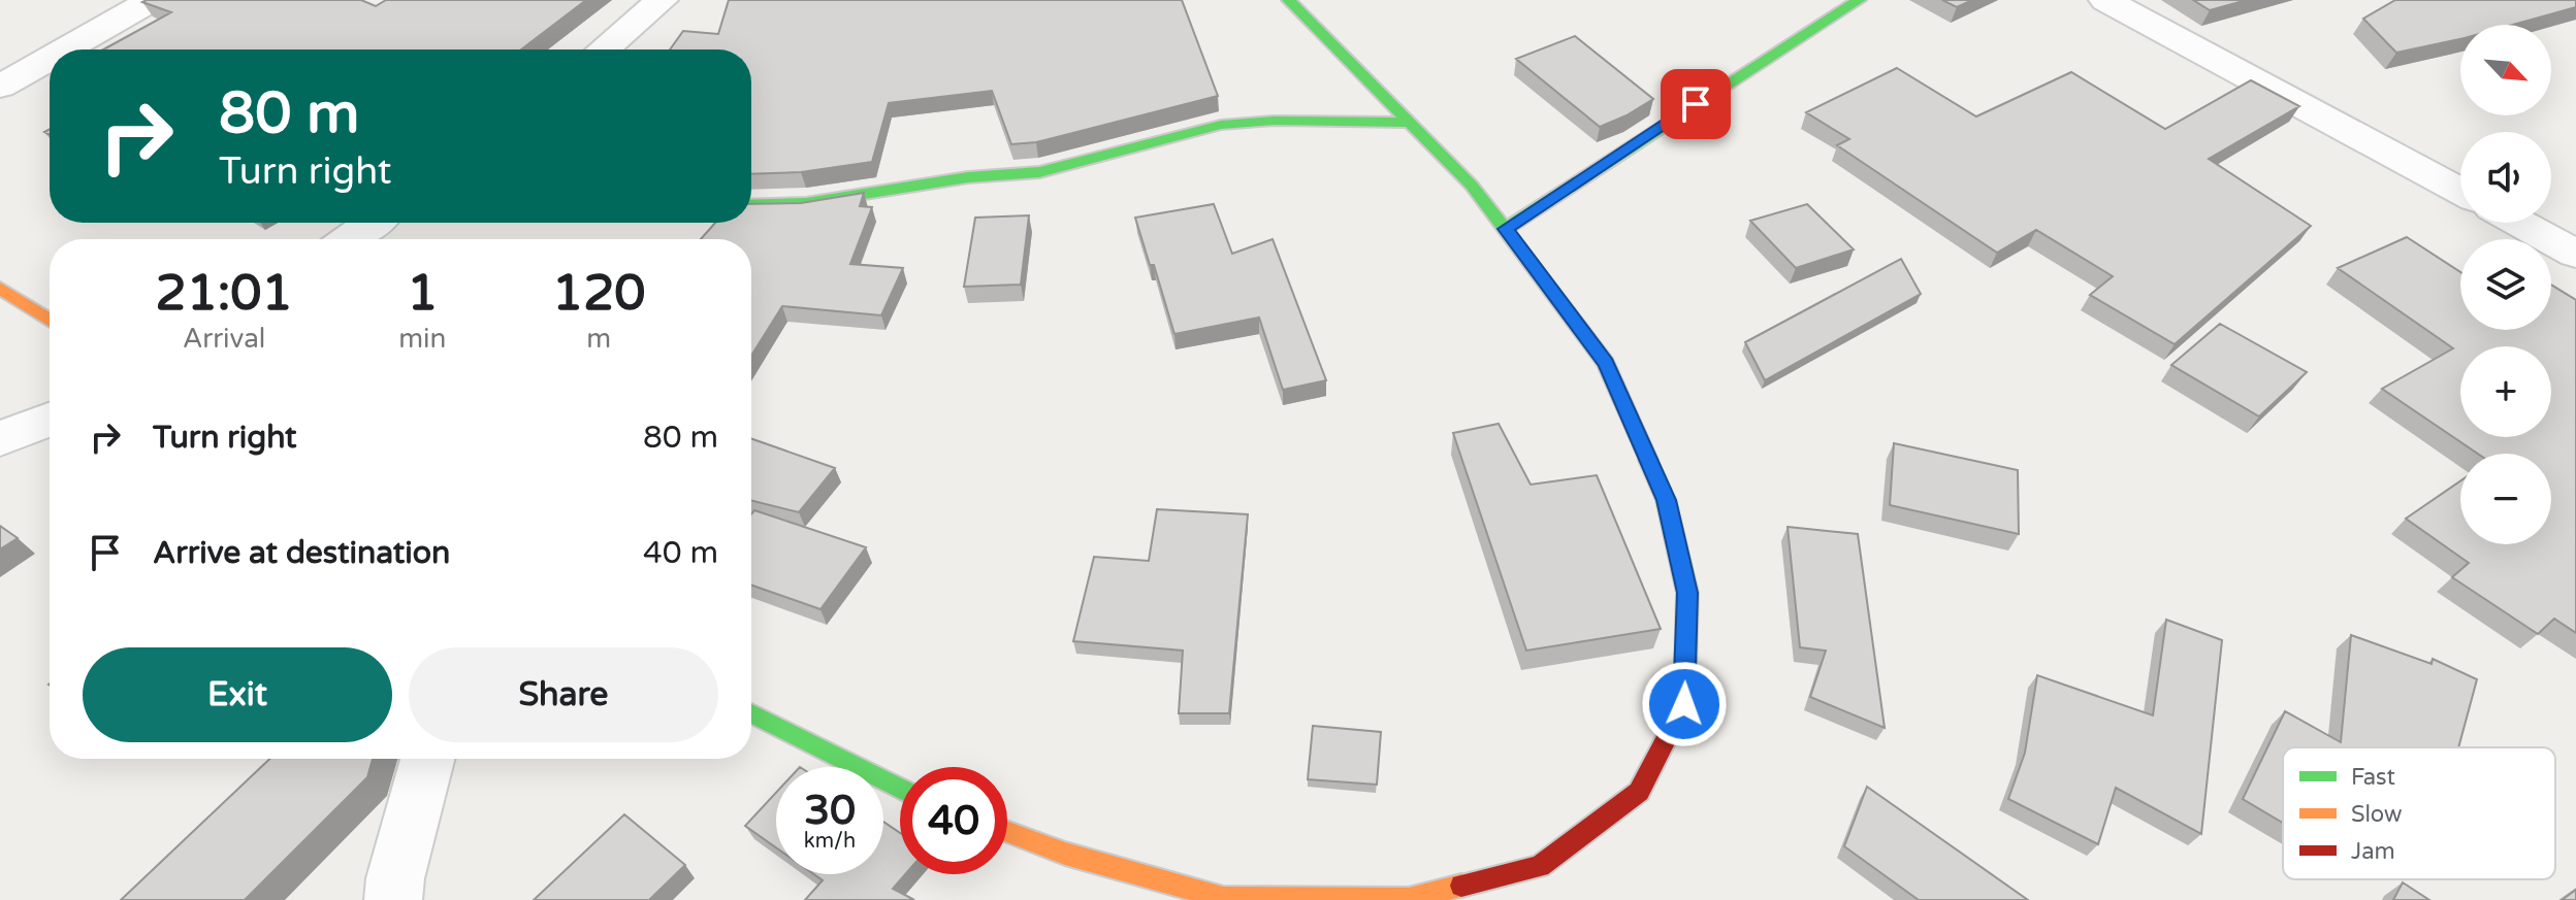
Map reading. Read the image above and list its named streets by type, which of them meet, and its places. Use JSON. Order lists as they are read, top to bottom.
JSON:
{
  "legend": ["Fast", "Slow", "Jam"],
  "north": "bottom right",
  "page": {
    "map_buttons": ["+", "−"],
    "turn": ["80 m", "Turn right"],
    "eta": [
      "21:01",
      "Arrival",
      "1",
      "min",
      "120",
      "m"
    ],
    "list": [
      {
        "name": "Turn right",
        "value": "80 m"
      },
      {
        "name": "Arrive at destination",
        "value": "40 m"
      }
    ],
    "buttons": ["Exit", "Share"],
    "speed": "30 km/h",
    "limit": "40"
  }
}
